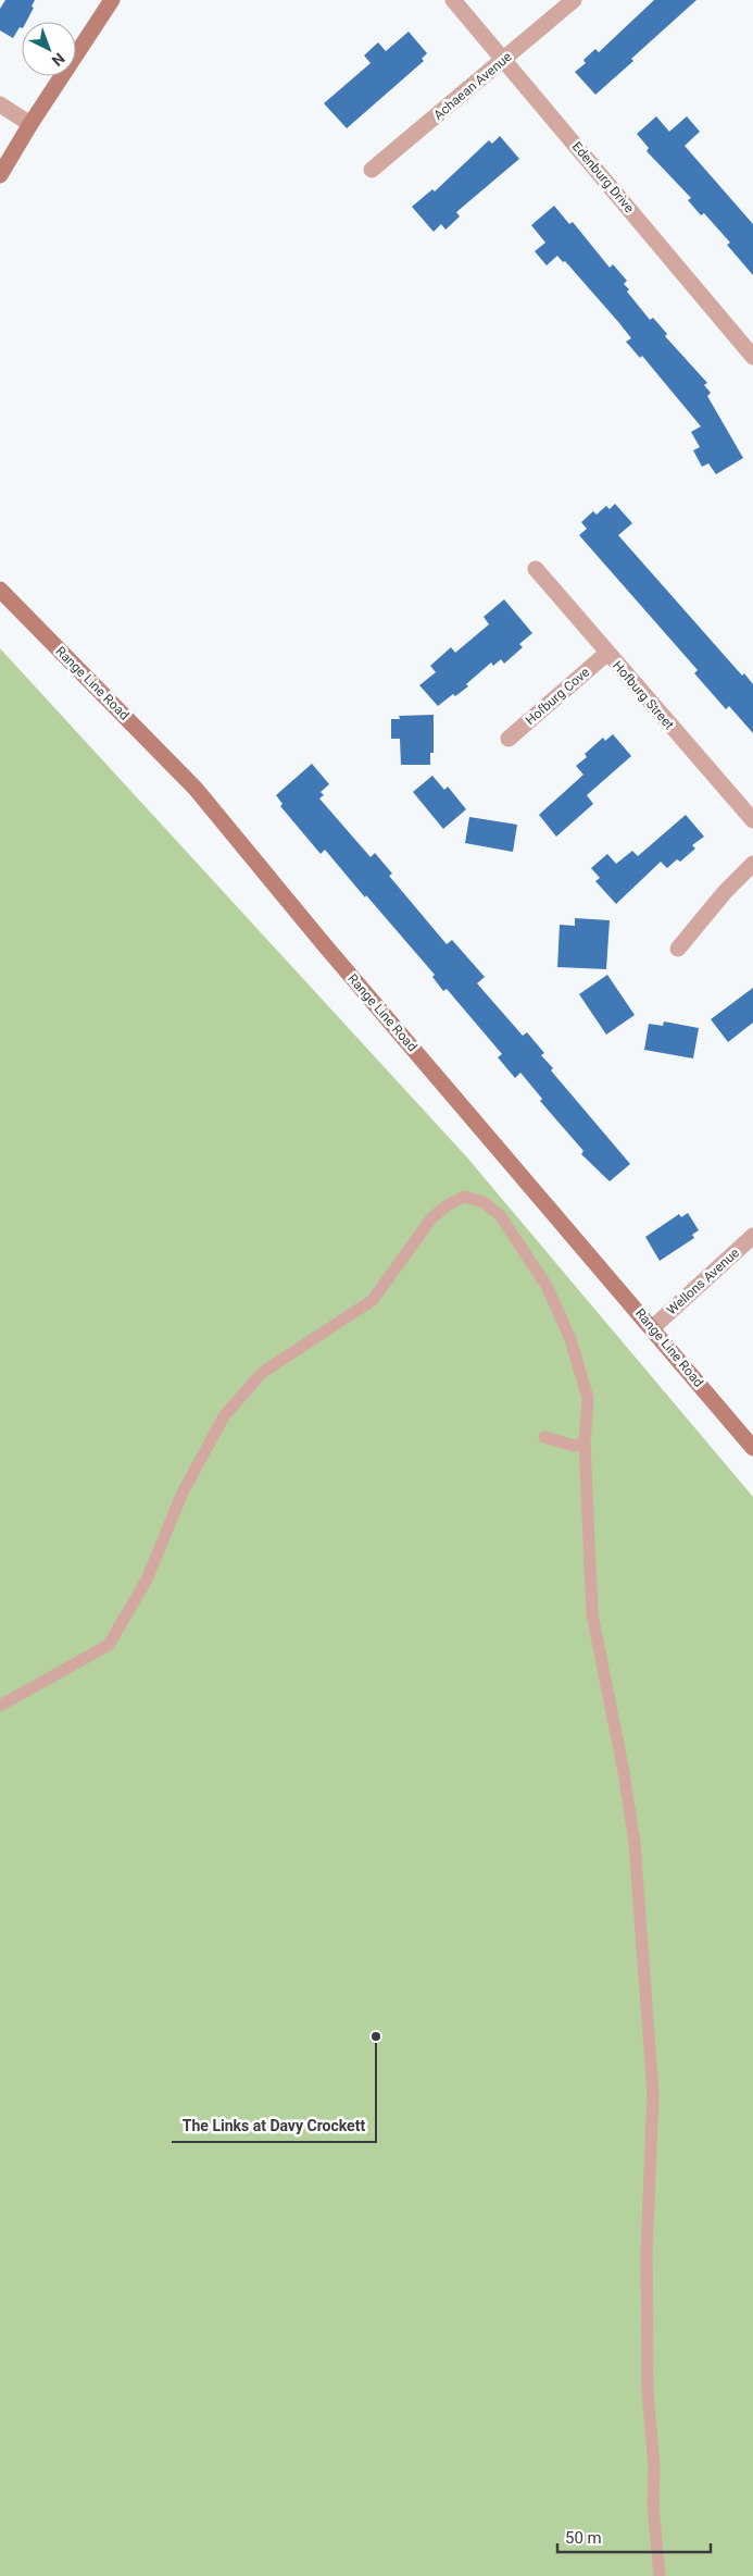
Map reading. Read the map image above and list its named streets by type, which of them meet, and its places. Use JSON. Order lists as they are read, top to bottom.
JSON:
{
  "streets": {
    "street": [
      "Achaean Avenue",
      "Edenburg Drive",
      "Range Line Road",
      "Hofburg Street",
      "Hofburg Cove",
      "Wellons Avenue"
    ]
  },
  "crossings": [
    ["Achaean Avenue", "Edenburg Drive"],
    ["Range Line Road", "Wellons Avenue"],
    ["Hofburg Street", "Hofburg Cove"]
  ],
  "places": ["The Links at Davy Crockett"],
  "scale_bar": "50 m",
  "north": "bottom right"
}
